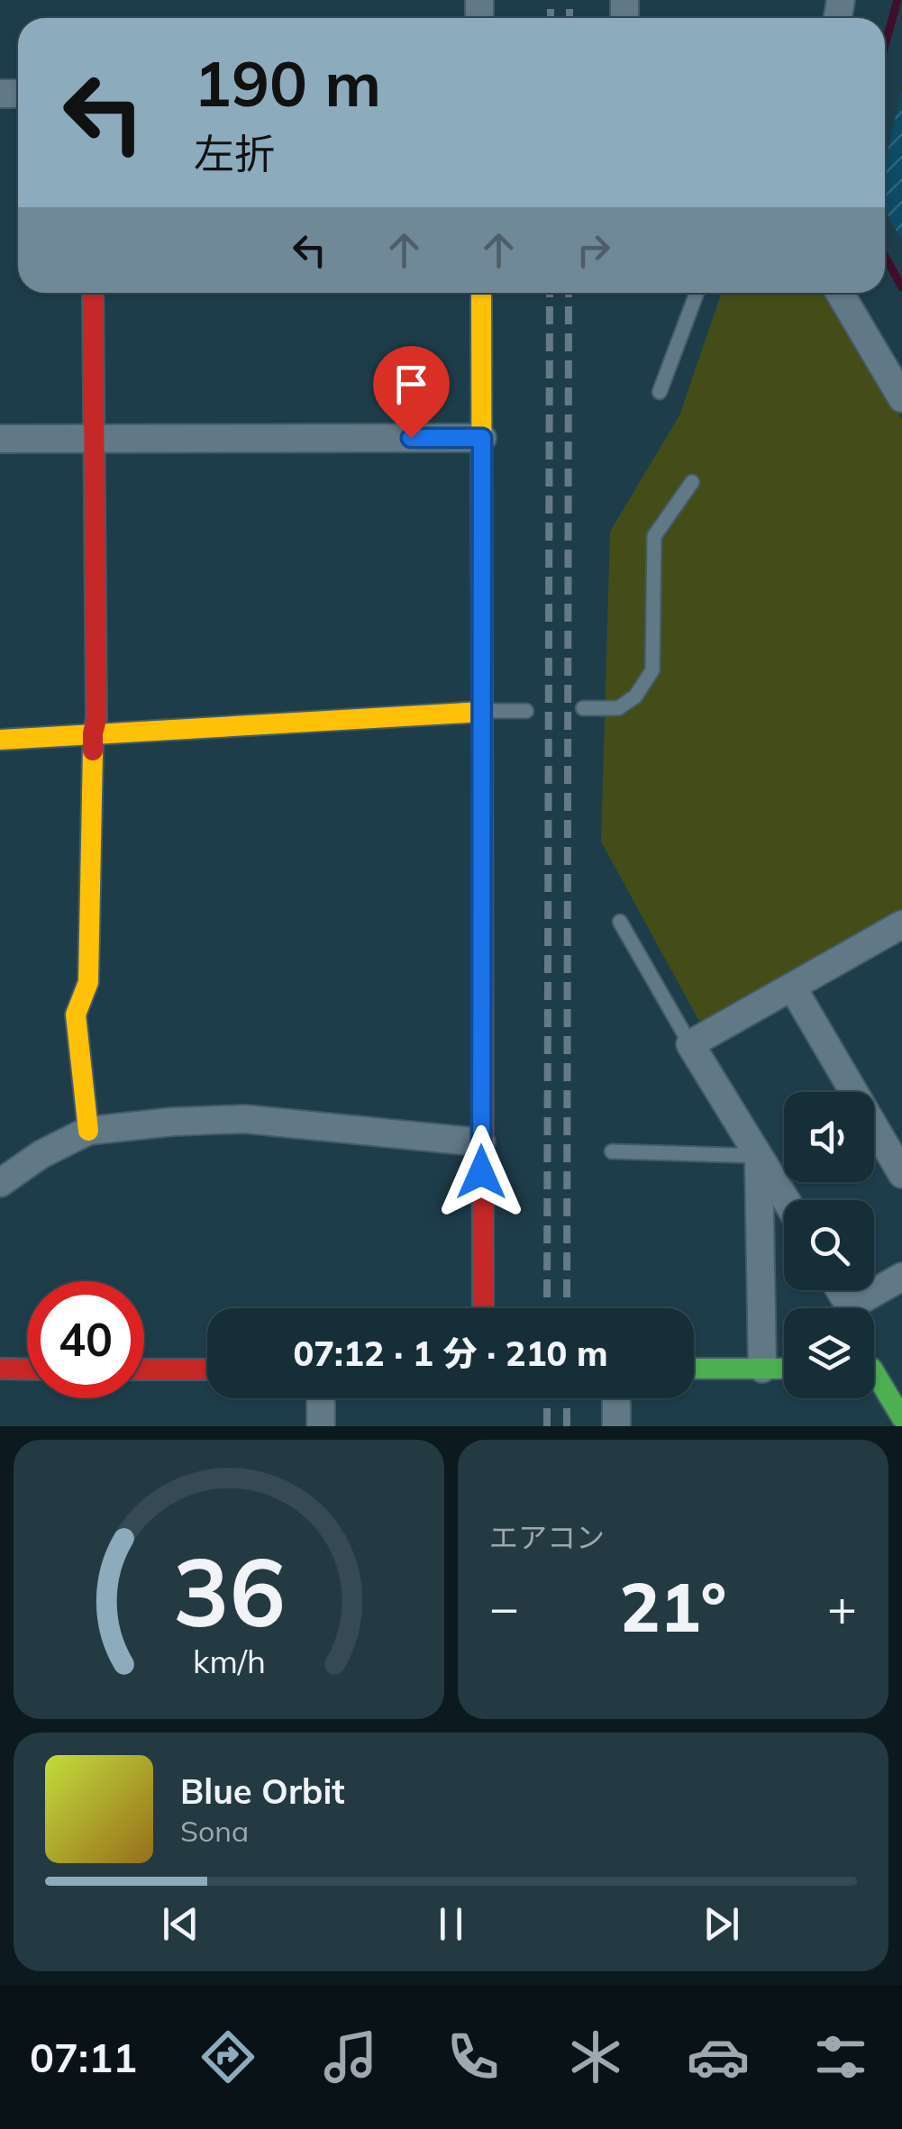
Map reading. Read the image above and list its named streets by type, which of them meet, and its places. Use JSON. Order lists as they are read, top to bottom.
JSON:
{
  "page": {
    "turn": ["190 m", "左折"],
    "limit": "40",
    "trip": "07:12 · 1 分 · 210 m",
    "tile": "エアコン",
    "heat": ["−", "21°", "+"],
    "song": ["Blue Orbit", "Sona"],
    "tabs": "07:11",
    "gauge": ["36", "km/h"]
  }
}
